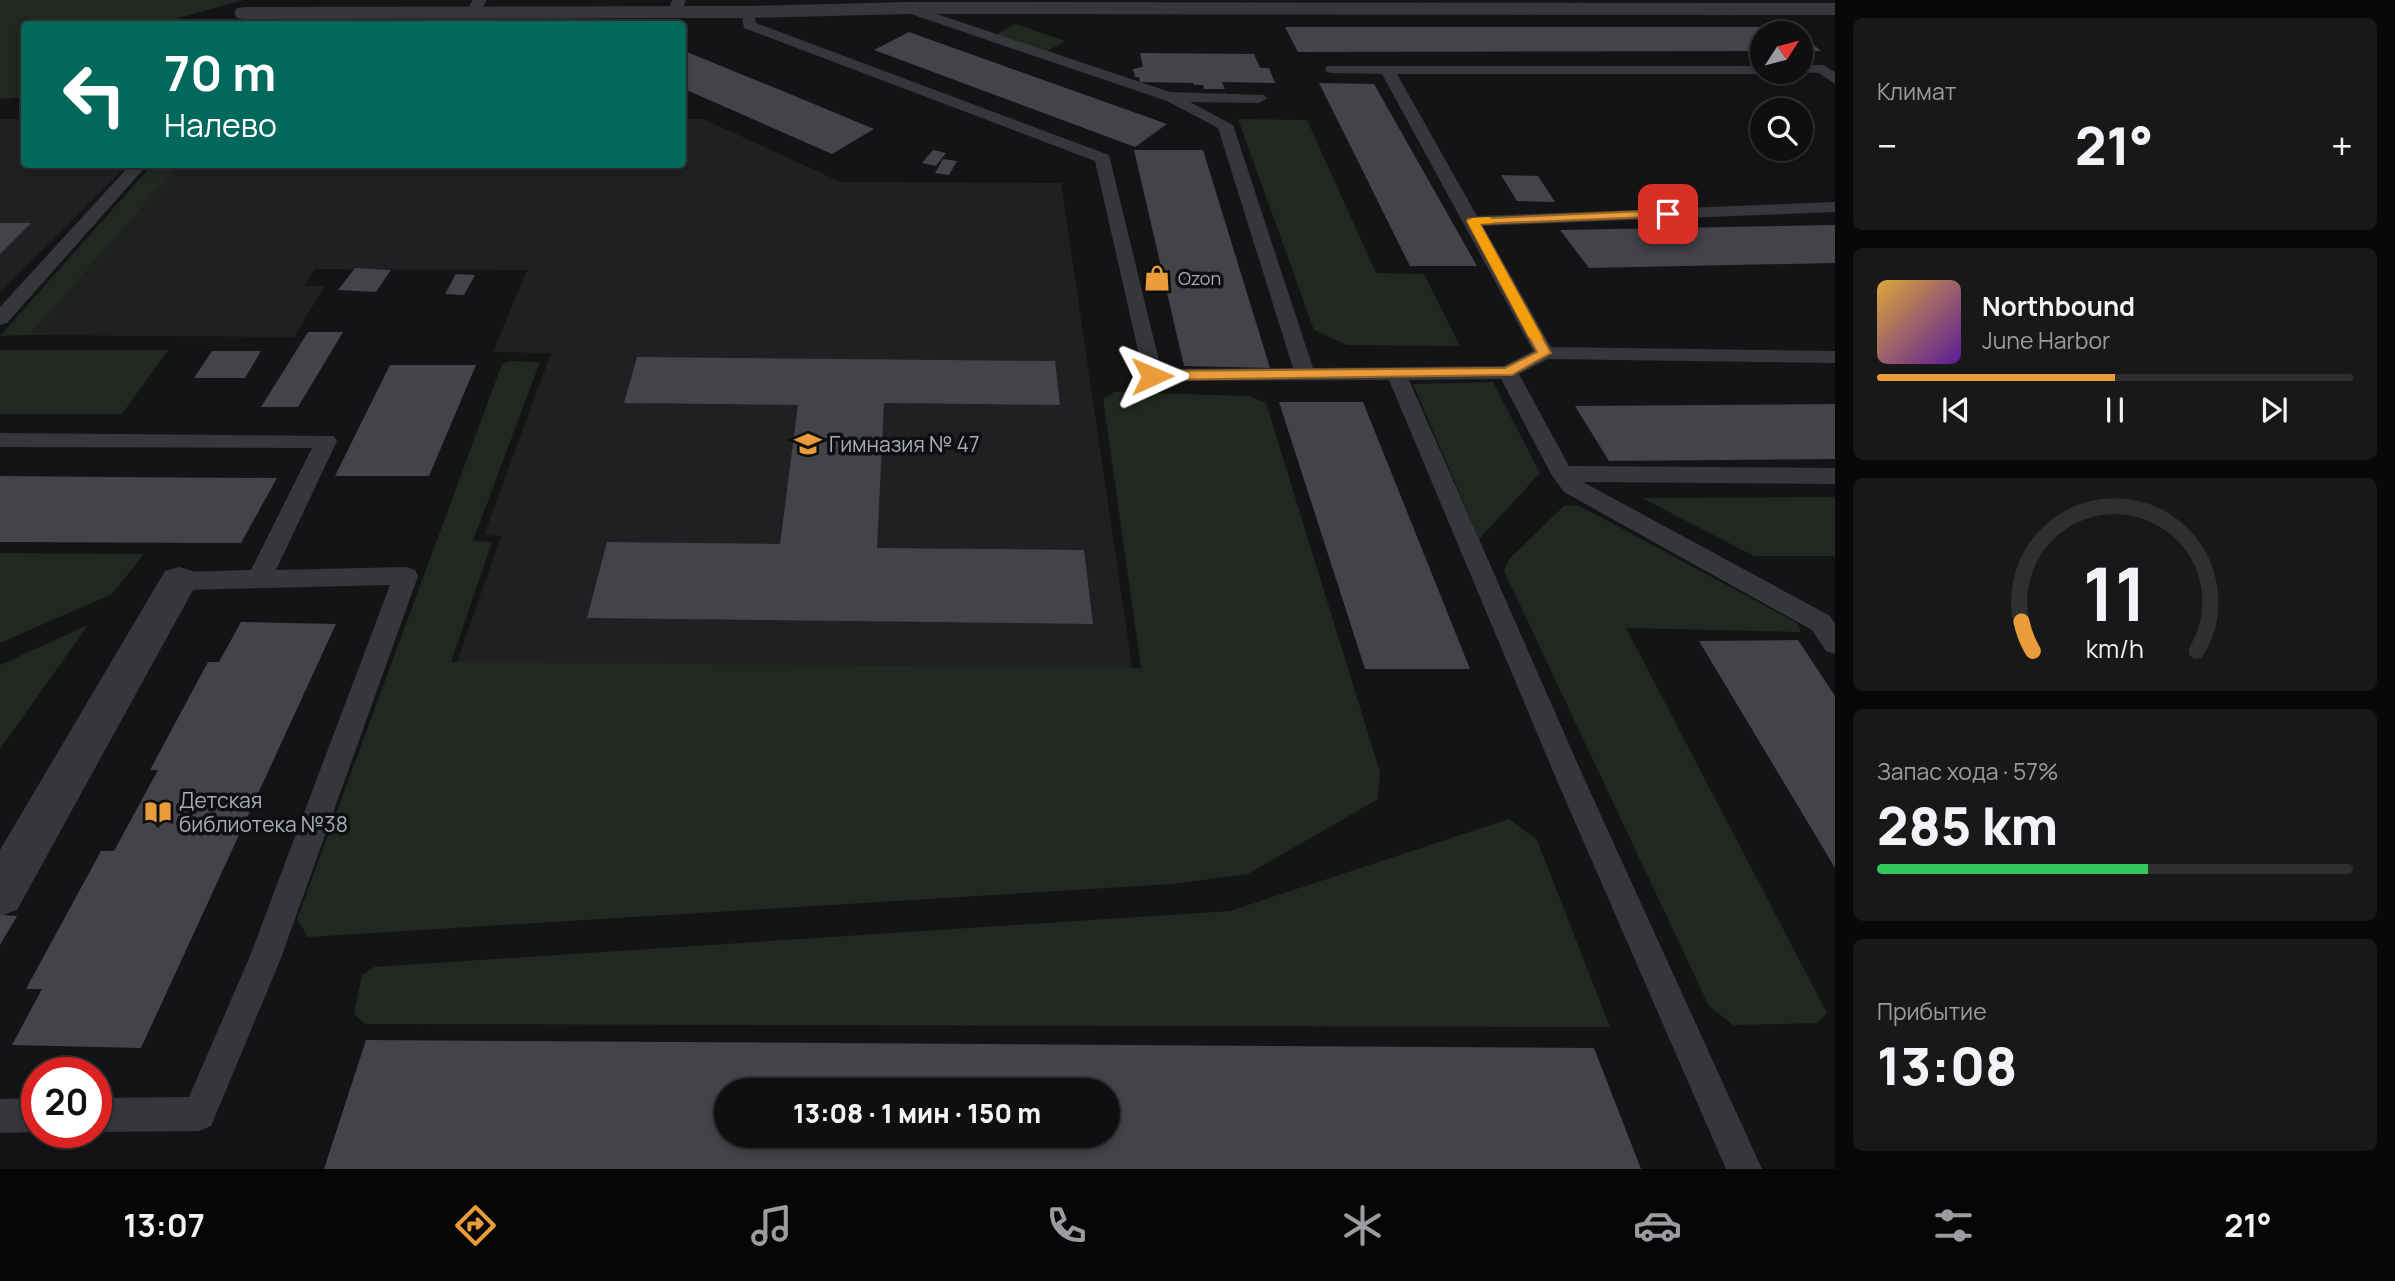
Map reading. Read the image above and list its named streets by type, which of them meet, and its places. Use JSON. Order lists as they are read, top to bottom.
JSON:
{
  "places": {
    "shop": ["Ozon"],
    "school or university": ["Гимназия № 47"],
    "library": ["Детская библиотека №38"]
  },
  "north": "top right",
  "page": {
    "tile": [
      "Климат",
      ["Запас хода · 57%", "285 km"],
      ["Прибытие", "13:08"]
    ],
    "turn": ["70 m", "Налево"],
    "heat": ["−", "21°", "+"],
    "song": ["Northbound", "June Harbor"],
    "limit": "20",
    "trip": "13:08 · 1 мин · 150 m",
    "tabs": ["13:07", "21°"],
    "gauge": ["11", "km/h"]
  }
}
